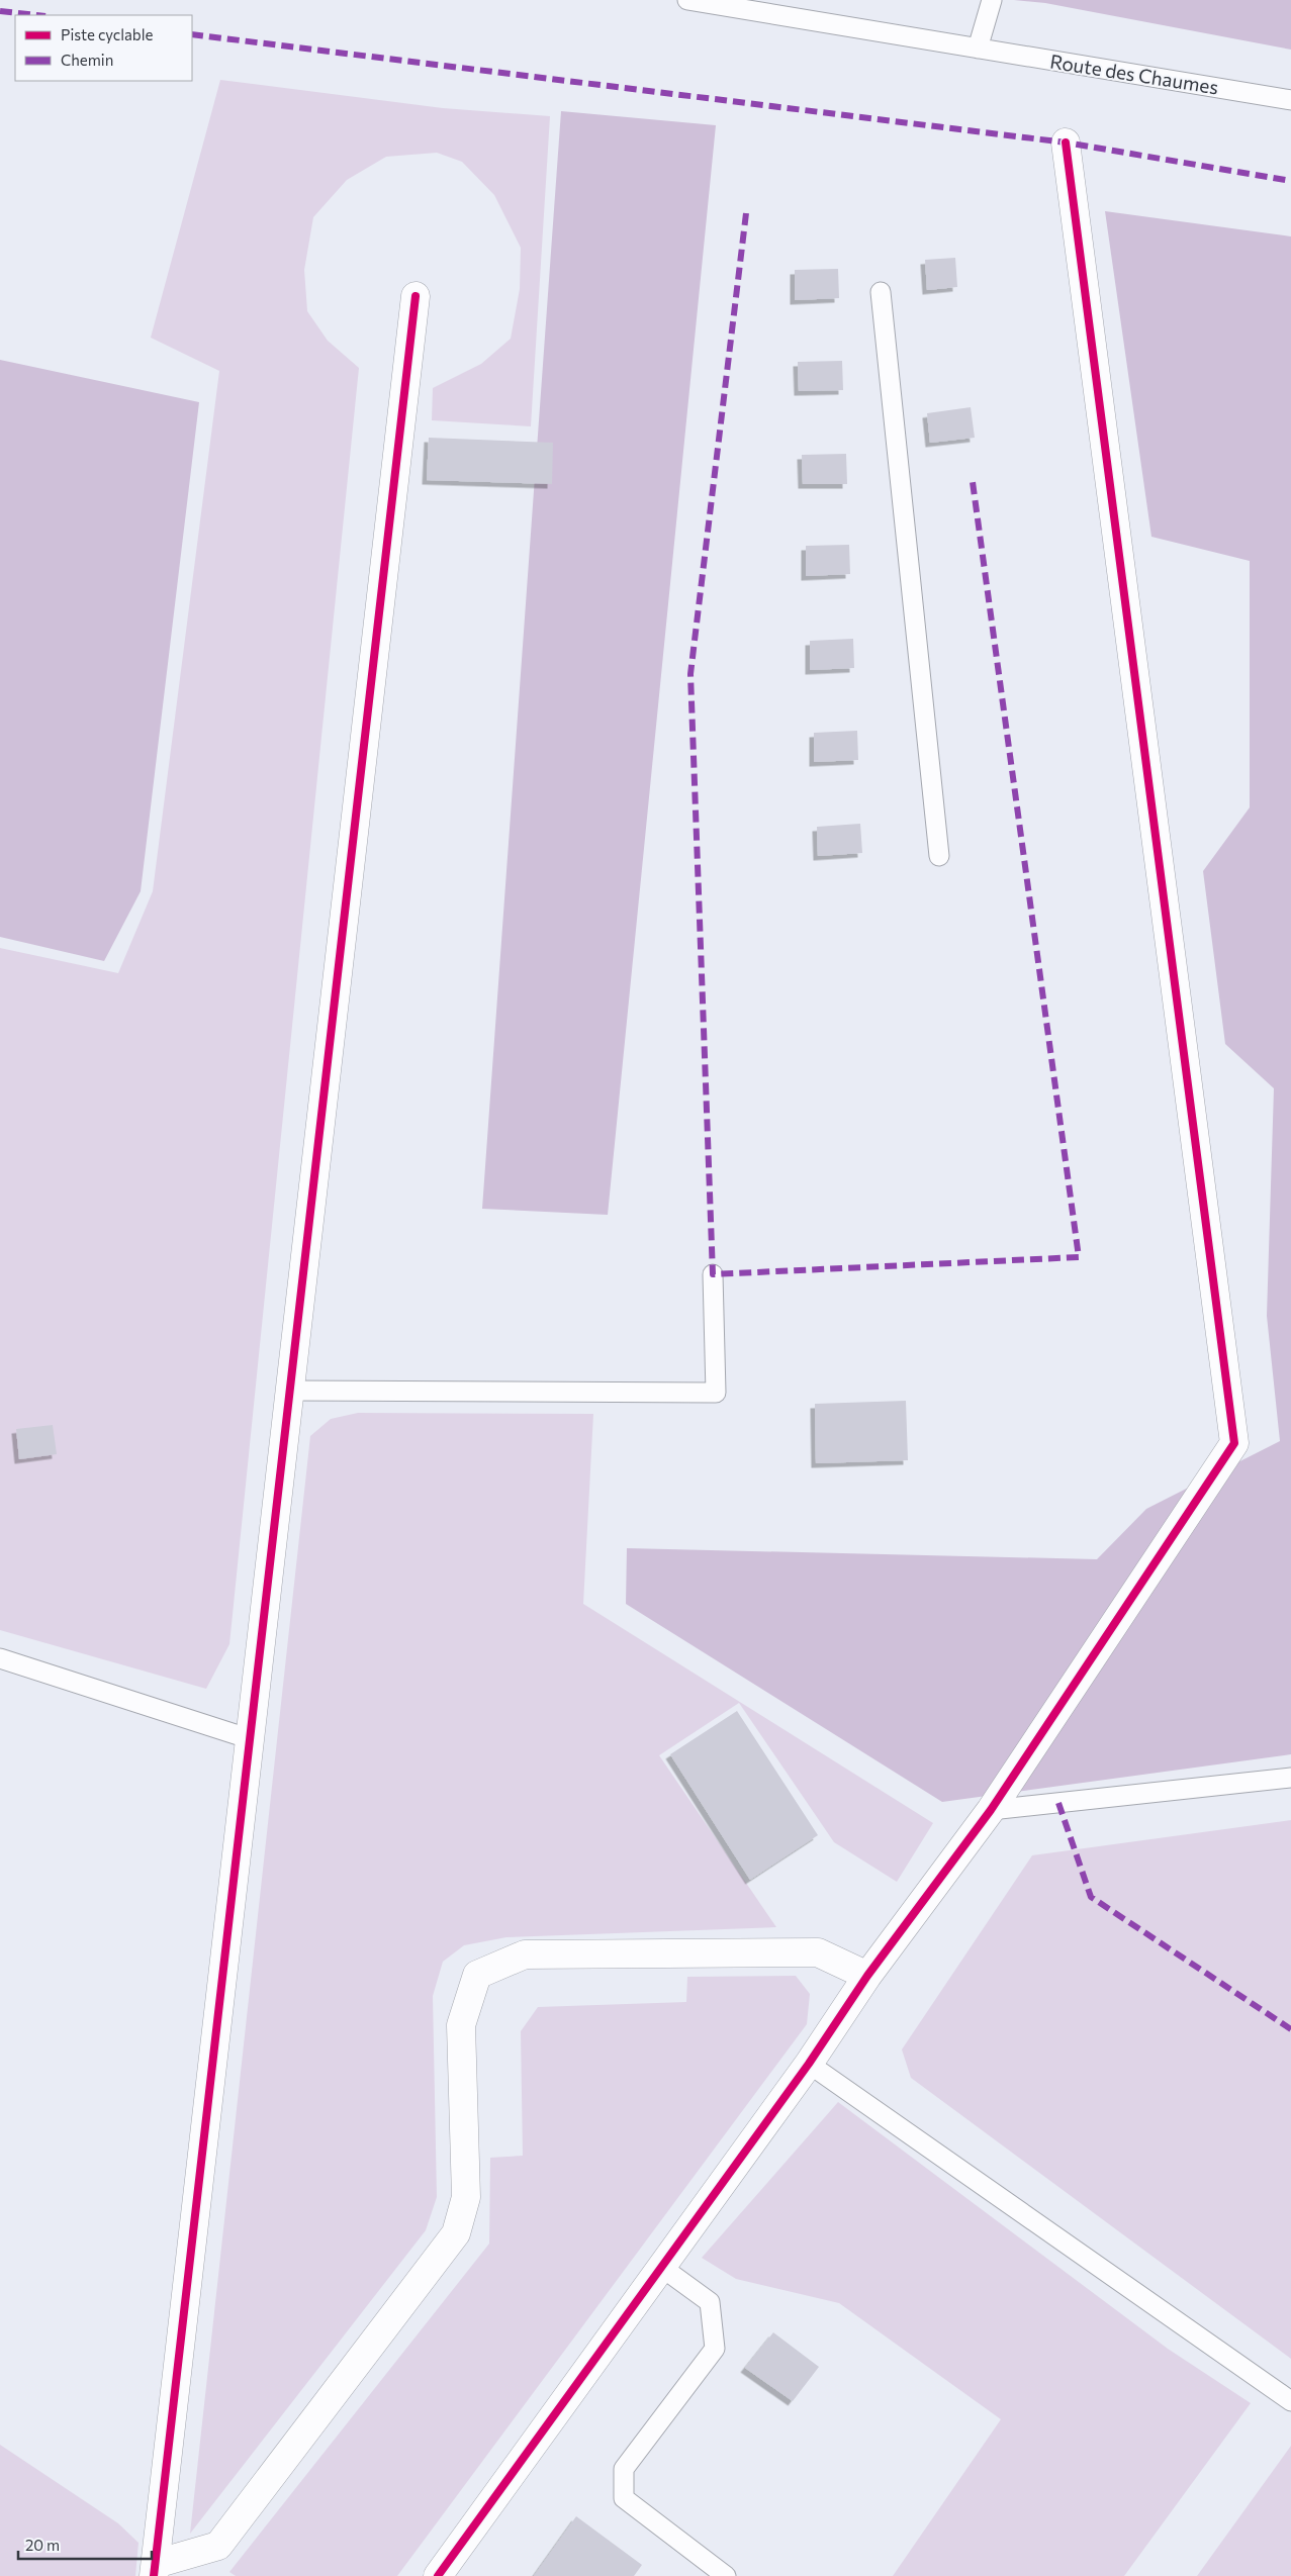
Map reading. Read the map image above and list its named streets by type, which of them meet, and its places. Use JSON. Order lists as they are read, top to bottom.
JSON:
{
  "streets": {
    "lane": ["Route des Chaumes"]
  },
  "legend": ["Piste cyclable", "Chemin"],
  "scale_bar": "20 m"
}
